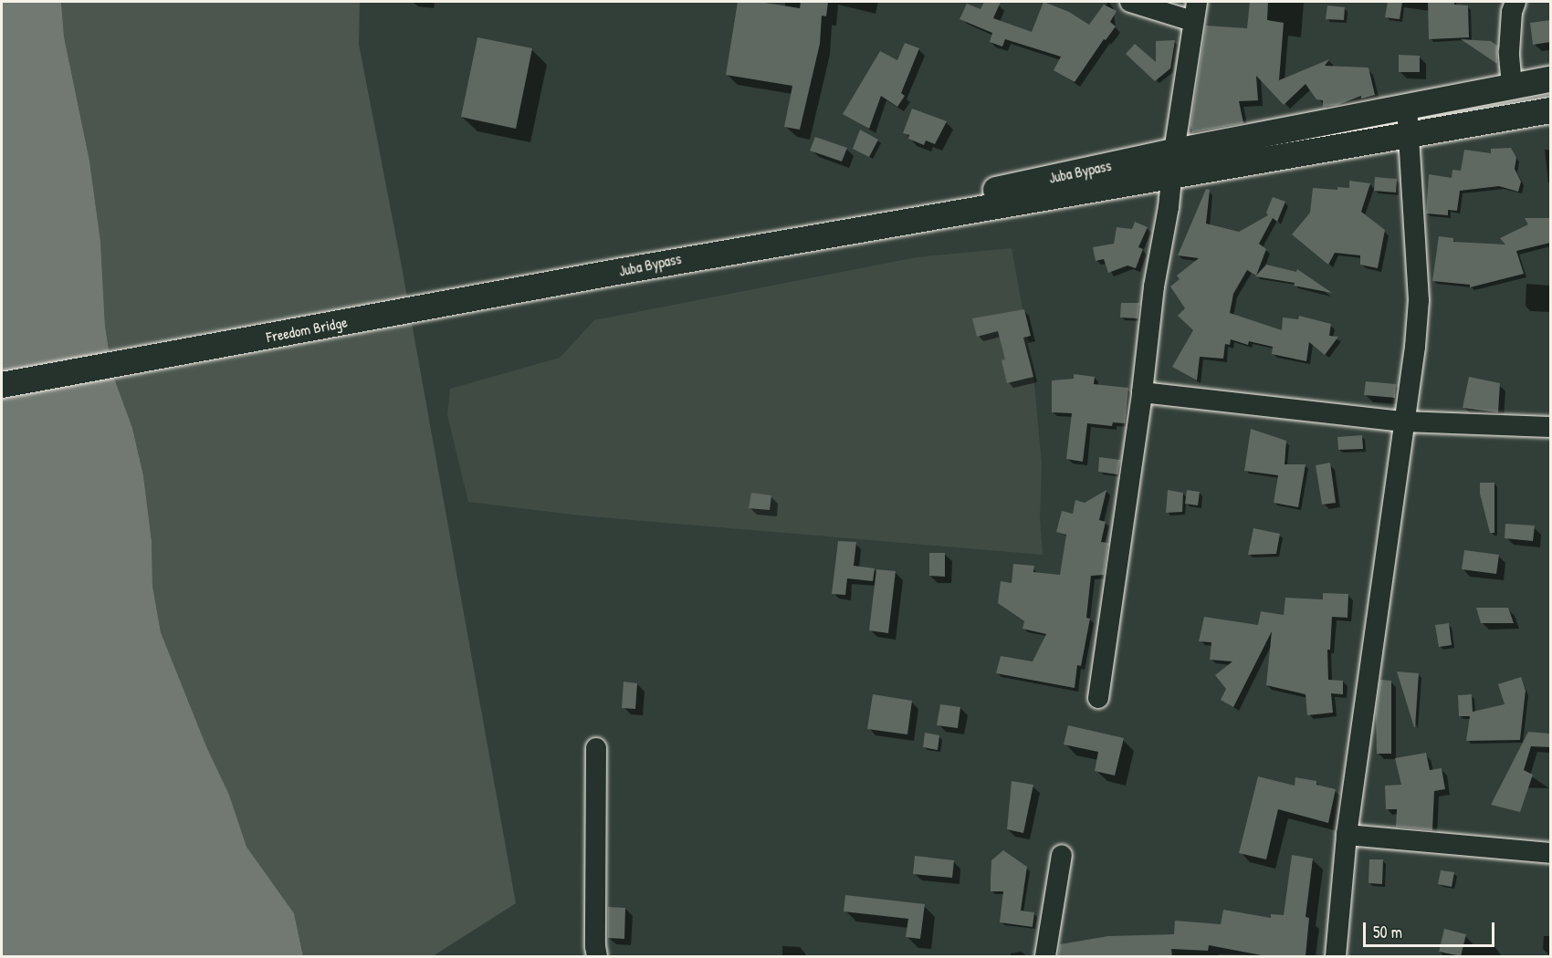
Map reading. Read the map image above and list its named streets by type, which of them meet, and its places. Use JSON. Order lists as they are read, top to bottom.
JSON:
{
  "streets": {
    "main road": ["Juba Bypass", "Freedom Bridge"]
  },
  "crossings": [
    ["Juba Bypass", "Freedom Bridge"]
  ],
  "scale_bar": "50 m"
}
